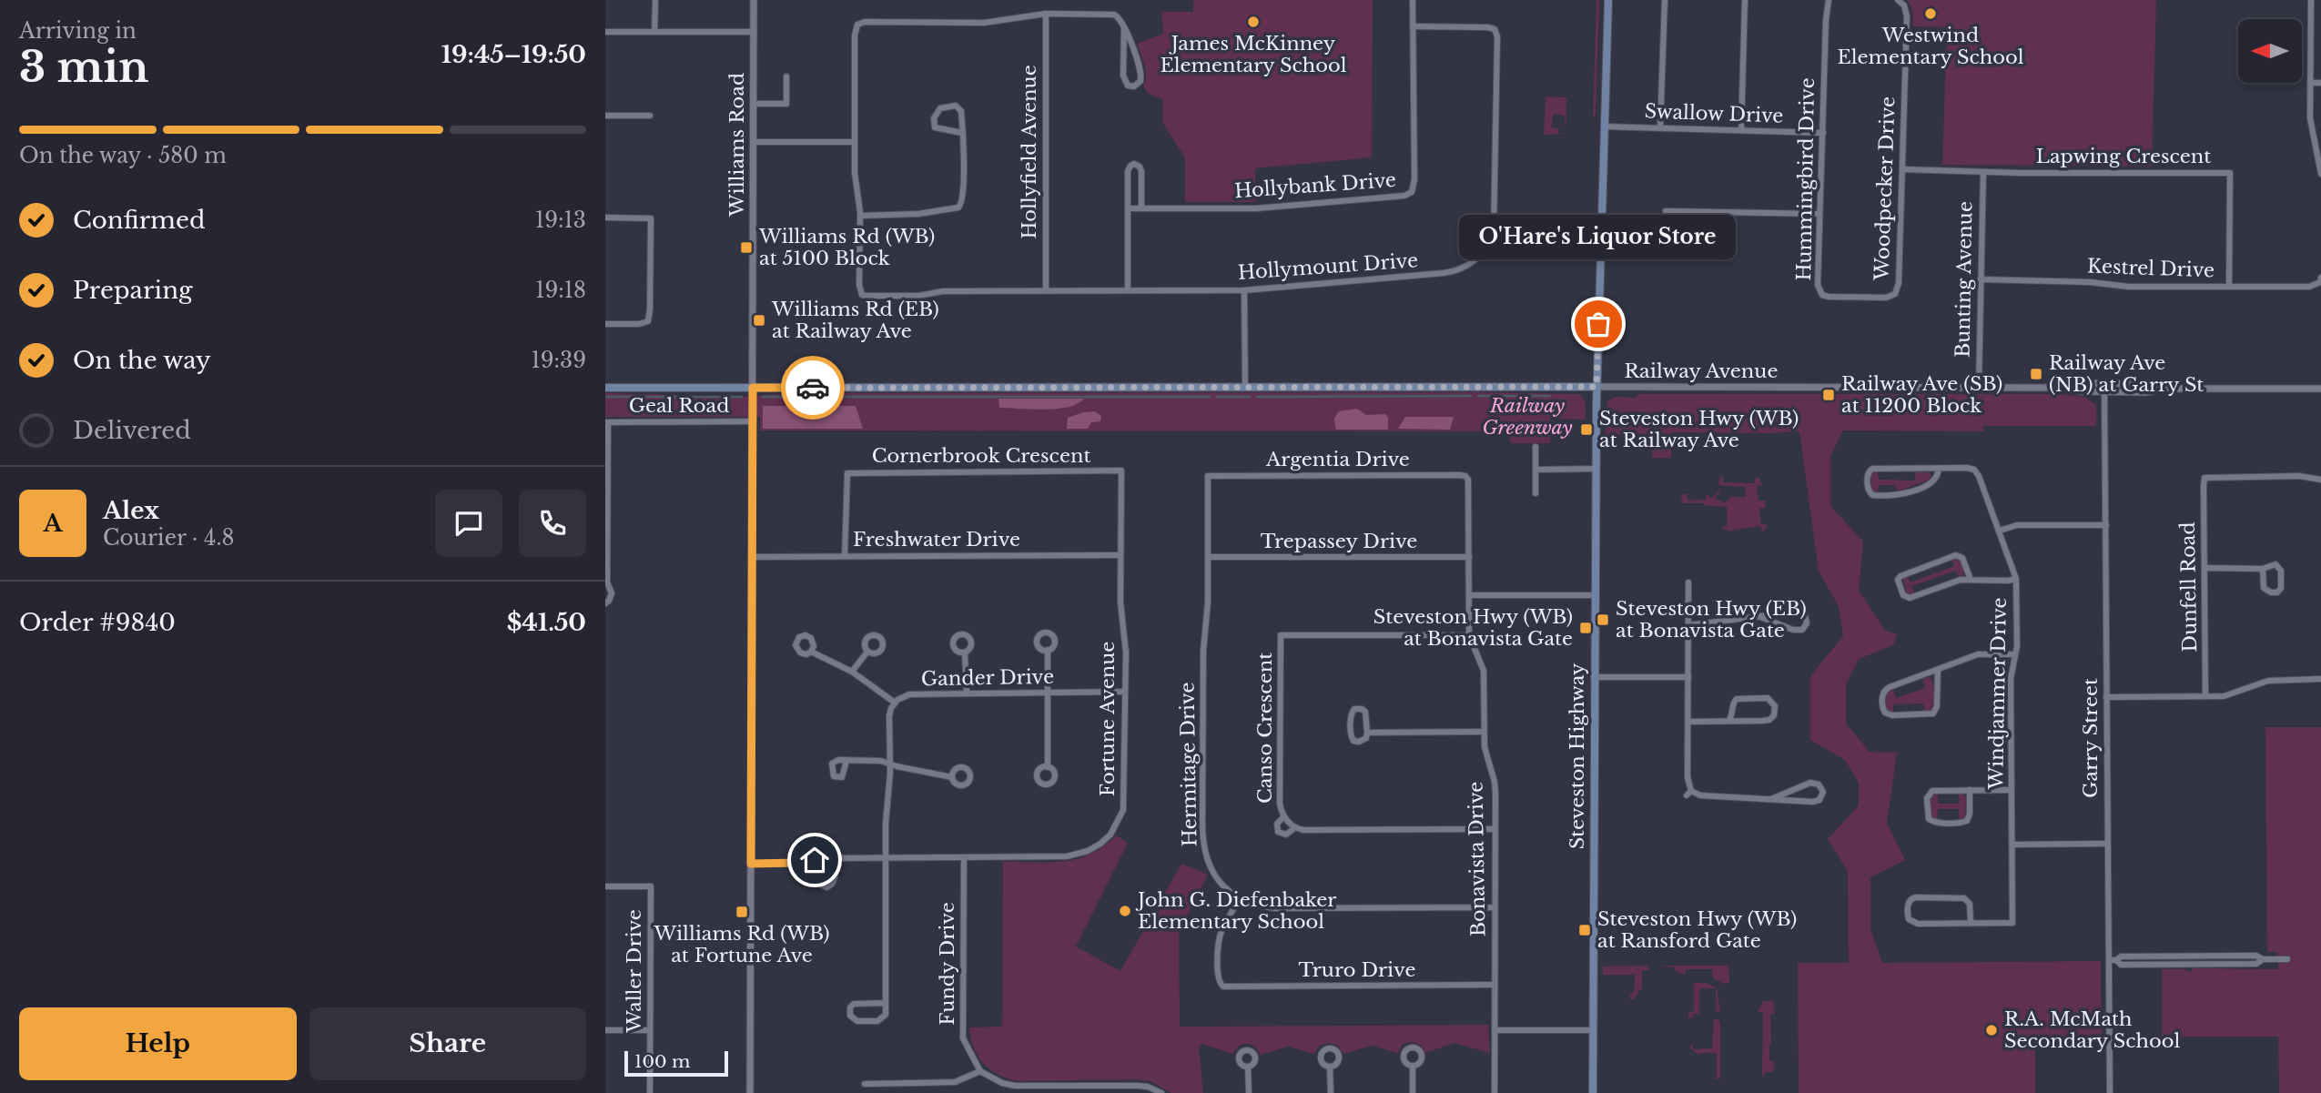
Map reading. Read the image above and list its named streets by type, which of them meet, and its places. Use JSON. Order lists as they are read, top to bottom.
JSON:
{
  "streets": {
    "main road": ["Railway Avenue", "Steveston Highway"],
    "street": [
      "Swallow Drive",
      "Williams Road",
      "Hollyfield Avenue",
      "Lapwing Crescent",
      "Hummingbird Drive",
      "Hollybank Drive",
      "Woodpecker Drive",
      "Hollymount Drive",
      "Kestrel Drive",
      "Bunting Avenue",
      "Geal Road",
      "Cornerbrook Crescent",
      "Argentia Drive",
      "Freshwater Drive",
      "Trepassey Drive",
      "Dunfell Road",
      "Gander Drive",
      "Windjammer Drive",
      "Fortune Avenue",
      "Canso Crescent",
      "Garry Street",
      "Hermitage Drive",
      "Bonavista Drive",
      "Fundy Drive",
      "Truro Drive",
      "Waller Drive"
    ]
  },
  "crossings": [
    ["Swallow Drive", "Hummingbird Drive"],
    ["Swallow Drive", "Steveston Highway"],
    ["Williams Road", "Railway Avenue"],
    ["Williams Road", "Geal Road"],
    ["Williams Road", "Freshwater Drive"],
    ["Williams Road", "Fortune Avenue"],
    ["Hollyfield Avenue", "Hollymount Drive"],
    ["Lapwing Crescent", "Woodpecker Drive"],
    ["Lapwing Crescent", "Kestrel Drive"],
    ["Lapwing Crescent", "Bunting Avenue"],
    ["Hummingbird Drive", "Woodpecker Drive"],
    ["Hollybank Drive", "Hollymount Drive"],
    ["Kestrel Drive", "Bunting Avenue"],
    ["Bunting Avenue", "Railway Avenue"],
    ["Railway Avenue", "Garry Street"],
    ["Railway Avenue", "Steveston Highway"],
    ["Cornerbrook Crescent", "Freshwater Drive"],
    ["Cornerbrook Crescent", "Fortune Avenue"],
    ["Argentia Drive", "Hermitage Drive"],
    ["Argentia Drive", "Bonavista Drive"],
    ["Freshwater Drive", "Fortune Avenue"],
    ["Trepassey Drive", "Hermitage Drive"],
    ["Trepassey Drive", "Bonavista Drive"],
    ["Gander Drive", "Fortune Avenue"],
    ["Fortune Avenue", "Fundy Drive"],
    ["Canso Crescent", "Bonavista Drive"],
    ["Hermitage Drive", "Truro Drive"],
    ["Bonavista Drive", "Truro Drive"]
  ],
  "parks": ["Railway Greenway"],
  "places": {
    "other": [
      "Westwind Elementary School",
      "James McKinney Elementary School",
      "O'Hare's Liquor Store",
      "John G. Diefenbaker Elementary School",
      "R.A. McMath Secondary School"
    ],
    "transit": [
      "Williams Rd (WB) at 5100 Block",
      "Williams Rd (EB) at Railway Ave",
      "Railway Ave (NB) at Garry St",
      "Railway Ave (SB) at 11200 Block",
      "Steveston Hwy (WB) at Railway Ave",
      "Steveston Hwy (EB) at Bonavista Gate",
      "Steveston Hwy (WB) at Bonavista Gate",
      "Williams Rd (WB) at Fortune Ave",
      "Steveston Hwy (WB) at Ransford Gate"
    ]
  },
  "scale_bar": "100 m",
  "north": "left",
  "page": {
    "heading": ["3 min", "Arriving in", "19:45–19:50"],
    "panel": [
      "Alex",
      "Courier · 4.8",
      "Order #9840",
      "$41.50"
    ],
    "bar": "On the way · 580 m",
    "list": [
      ["Confirmed", "19:13"],
      ["Preparing", "19:18"],
      ["On the way", "19:39"],
      "Delivered"
    ],
    "bubble": "O'Hare's Liquor Store",
    "round": "A",
    "buttons": ["Help", "Share"],
    "scale": "100 m"
  }
}
